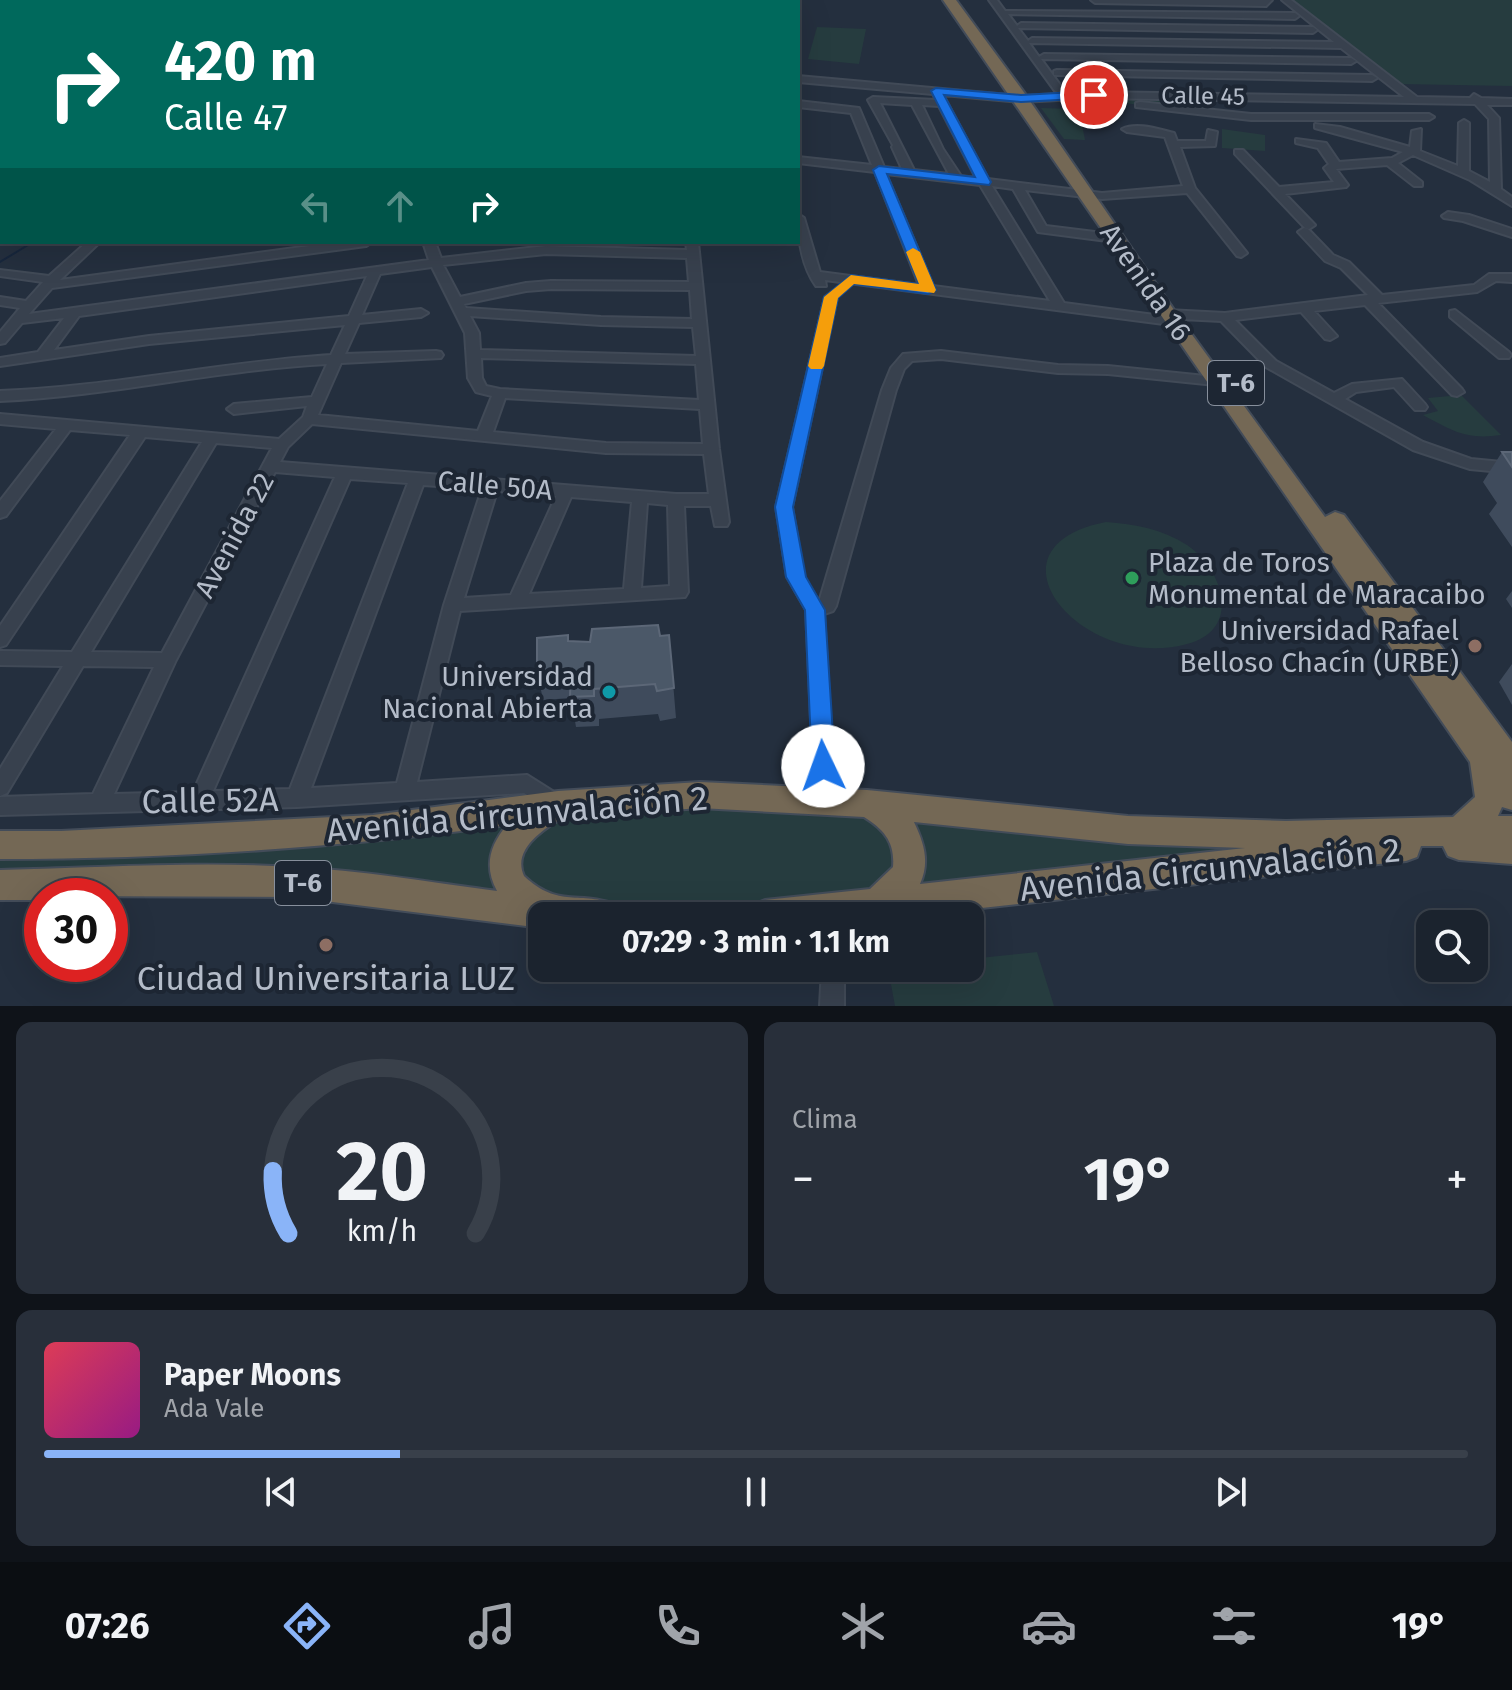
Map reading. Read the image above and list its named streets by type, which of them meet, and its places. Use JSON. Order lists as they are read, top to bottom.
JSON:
{
  "streets": {
    "highway": ["Avenida 16", "T-6", "Avenida Circunvalación 2"],
    "street": [
      "Calle 45",
      "Calle 50A",
      "Avenida 22",
      "Calle 52A"
    ]
  },
  "crossings": [
    ["Calle 45", "Avenida 16"],
    ["T-6", "Calle 52A"],
    ["T-6", "Avenida Circunvalación 2"],
    ["Calle 50A", "Avenida 22"],
    ["Avenida 22", "Calle 52A"],
    ["Calle 52A", "Avenida Circunvalación 2"]
  ],
  "places": [
    "Plaza de Toros Monumental de Maracaibo",
    "Universidad Rafael Belloso Chacín (URBE)",
    "Universidad Nacional Abierta",
    "Ciudad Universitaria LUZ"
  ],
  "page": {
    "turn": ["420 m", "Calle 47"],
    "limit": "30",
    "trip": "07:29 · 3 min · 1.1 km",
    "tile": "Clima",
    "heat": ["−", "19°", "+"],
    "song": ["Paper Moons", "Ada Vale"],
    "tabs": ["07:26", "19°"],
    "gauge": ["20", "km/h"]
  }
}
